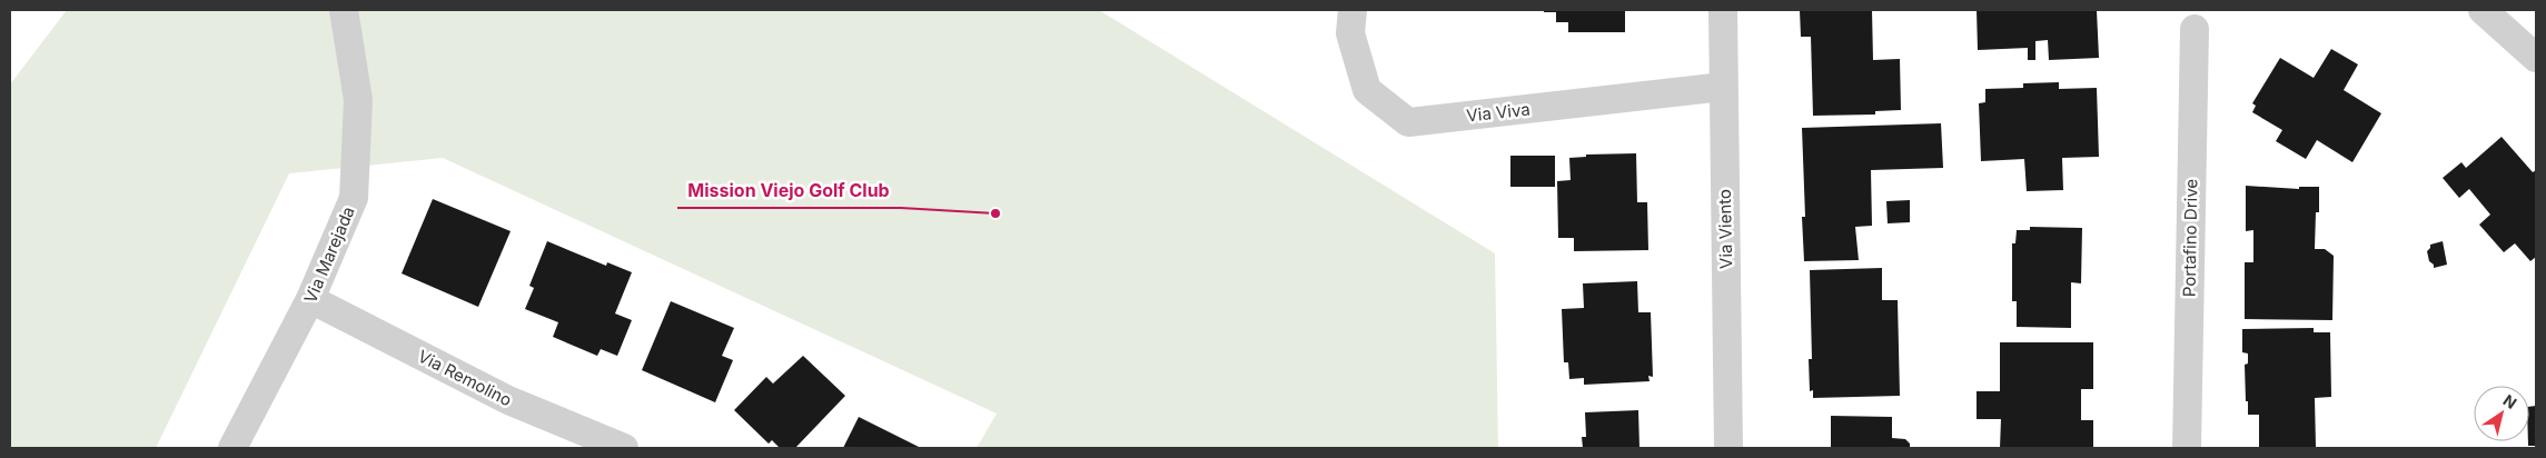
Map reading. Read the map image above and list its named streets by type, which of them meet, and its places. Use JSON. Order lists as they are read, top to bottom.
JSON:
{
  "streets": {
    "street": [
      "Via Viva",
      "Via Viento",
      "Portafino Drive",
      "Via Marejada",
      "Via Remolino"
    ]
  },
  "crossings": [
    ["Via Viva", "Via Viento"],
    ["Via Marejada", "Via Remolino"]
  ],
  "places": ["Mission Viejo Golf Club"],
  "north": "top right"
}
